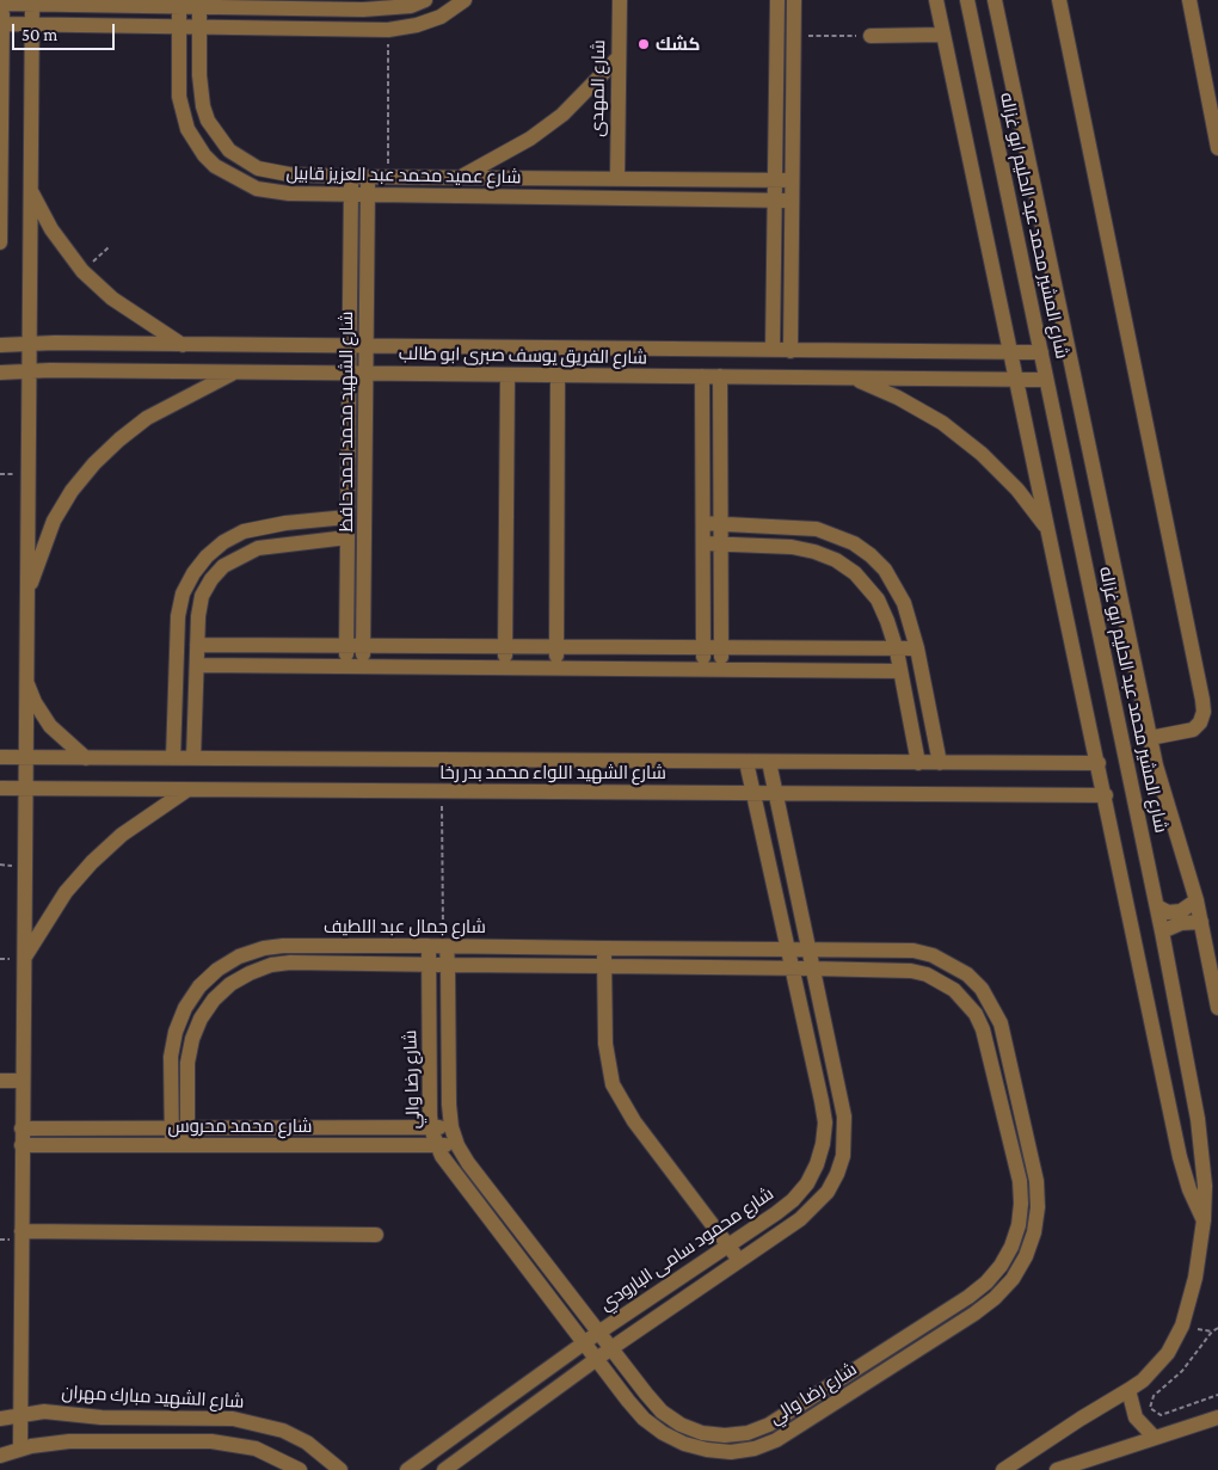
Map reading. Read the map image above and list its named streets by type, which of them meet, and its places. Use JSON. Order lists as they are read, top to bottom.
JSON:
{
  "streets": {
    "street": [
      "شارع المهدى",
      "شارع عميد محمد عبد العزيز قابيل",
      "شارع المشير محمد عبد الحليم ابو غزاله",
      "شارع الفريق يوسف صبرى ابو طالب",
      "شارع الشهيد محمد احمد حافظ",
      "شارع الشهيد اللواء محمد بدر رخا",
      "شارع جمال عبد اللطيف",
      "شارع رضا والي",
      "شارع محمد محروس",
      "شارع محمود سامى البارودي",
      "شارع الشهيد مبارك مهران"
    ]
  },
  "crossings": [
    ["شارع المهدى", "شارع عميد محمد عبد العزيز قابيل"],
    ["شارع عميد محمد عبد العزيز قابيل", "شارع الشهيد محمد احمد حافظ"],
    ["شارع المشير محمد عبد الحليم ابو غزاله", "شارع الفريق يوسف صبرى ابو طالب"],
    ["شارع الفريق يوسف صبرى ابو طالب", "شارع الشهيد محمد احمد حافظ"],
    ["شارع الشهيد اللواء محمد بدر رخا", "شارع محمود سامى البارودي"],
    ["شارع جمال عبد اللطيف", "شارع رضا والي"],
    ["شارع جمال عبد اللطيف", "شارع محمد محروس"],
    ["شارع جمال عبد اللطيف", "شارع محمود سامى البارودي"],
    ["شارع رضا والي", "شارع محمد محروس"],
    ["شارع رضا والي", "شارع محمود سامى البارودي"]
  ],
  "places": ["كشك"],
  "scale_bar": "50 m"
}
